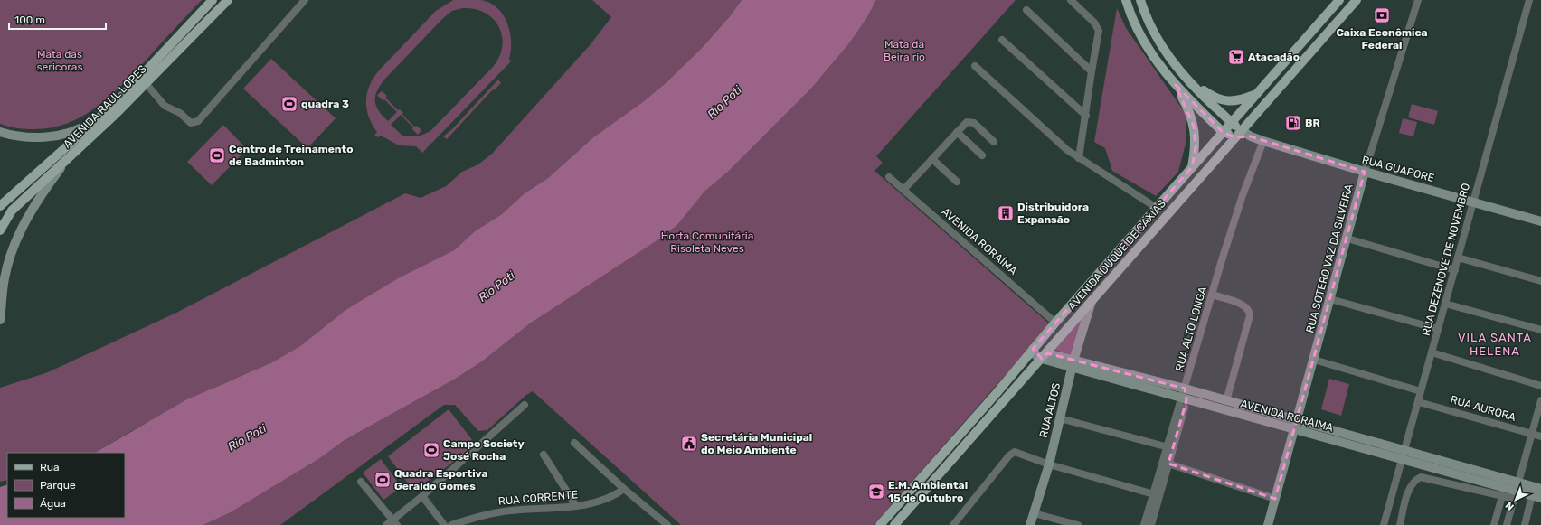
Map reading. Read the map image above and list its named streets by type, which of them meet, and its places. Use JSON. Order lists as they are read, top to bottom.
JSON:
{
  "streets": {
    "main road": ["AVENIDA RAUL LOPES", "RUA GUAPORE", "AVENIDA DUQUE DE CAXIAS"],
    "street": [
      "AVENIDA RORAÍMA",
      "RUA SOTERO VAZ DA SILVEIRA",
      "RUA DEZENOVE DE NOVEMBRO",
      "RUA ALTO LONGA",
      "RUA AURORA",
      "RUA ALTOS",
      "AVENIDA RORAIMA",
      "RUA CORRENTE"
    ]
  },
  "crossings": [
    ["RUA GUAPORE", "AVENIDA DUQUE DE CAXIAS"],
    ["RUA GUAPORE", "RUA SOTERO VAZ DA SILVEIRA"],
    ["RUA GUAPORE", "RUA DEZENOVE DE NOVEMBRO"],
    ["RUA GUAPORE", "RUA ALTO LONGA"],
    ["AVENIDA RORAÍMA", "AVENIDA DUQUE DE CAXIAS"],
    ["AVENIDA DUQUE DE CAXIAS", "RUA ALTOS"],
    ["AVENIDA DUQUE DE CAXIAS", "AVENIDA RORAIMA"],
    ["RUA SOTERO VAZ DA SILVEIRA", "AVENIDA RORAIMA"],
    ["RUA DEZENOVE DE NOVEMBRO", "RUA AURORA"],
    ["RUA DEZENOVE DE NOVEMBRO", "AVENIDA RORAIMA"],
    ["RUA ALTO LONGA", "AVENIDA RORAIMA"],
    ["RUA ALTOS", "AVENIDA RORAIMA"]
  ],
  "districts": ["VILA SANTA HELENA"],
  "water": ["Rio Poti"],
  "parks": ["Mata da Beira rio", "Mata das sericoras", "Horta Comunitária Risoleta Neves"],
  "places": {
    "bank": ["Caixa Econômica Federal"],
    "supermarket": ["Atacadão"],
    "sports": [
      "quadra 3",
      "Centro de Treinamento de Badminton",
      "Campo Society José Rocha",
      "Quadra Esportiva Geraldo Gomes"
    ],
    "fuel station": ["BR"],
    "building": ["Distribuidora Expansão"],
    "public building": ["Secretária Municipal do Meio Ambiente"],
    "school or university": ["E.M. Ambiental 15 de Outubro"]
  },
  "legend": ["Rua", "Parque", "Água"],
  "scale_bar": "100 m",
  "north": "bottom left"
}
